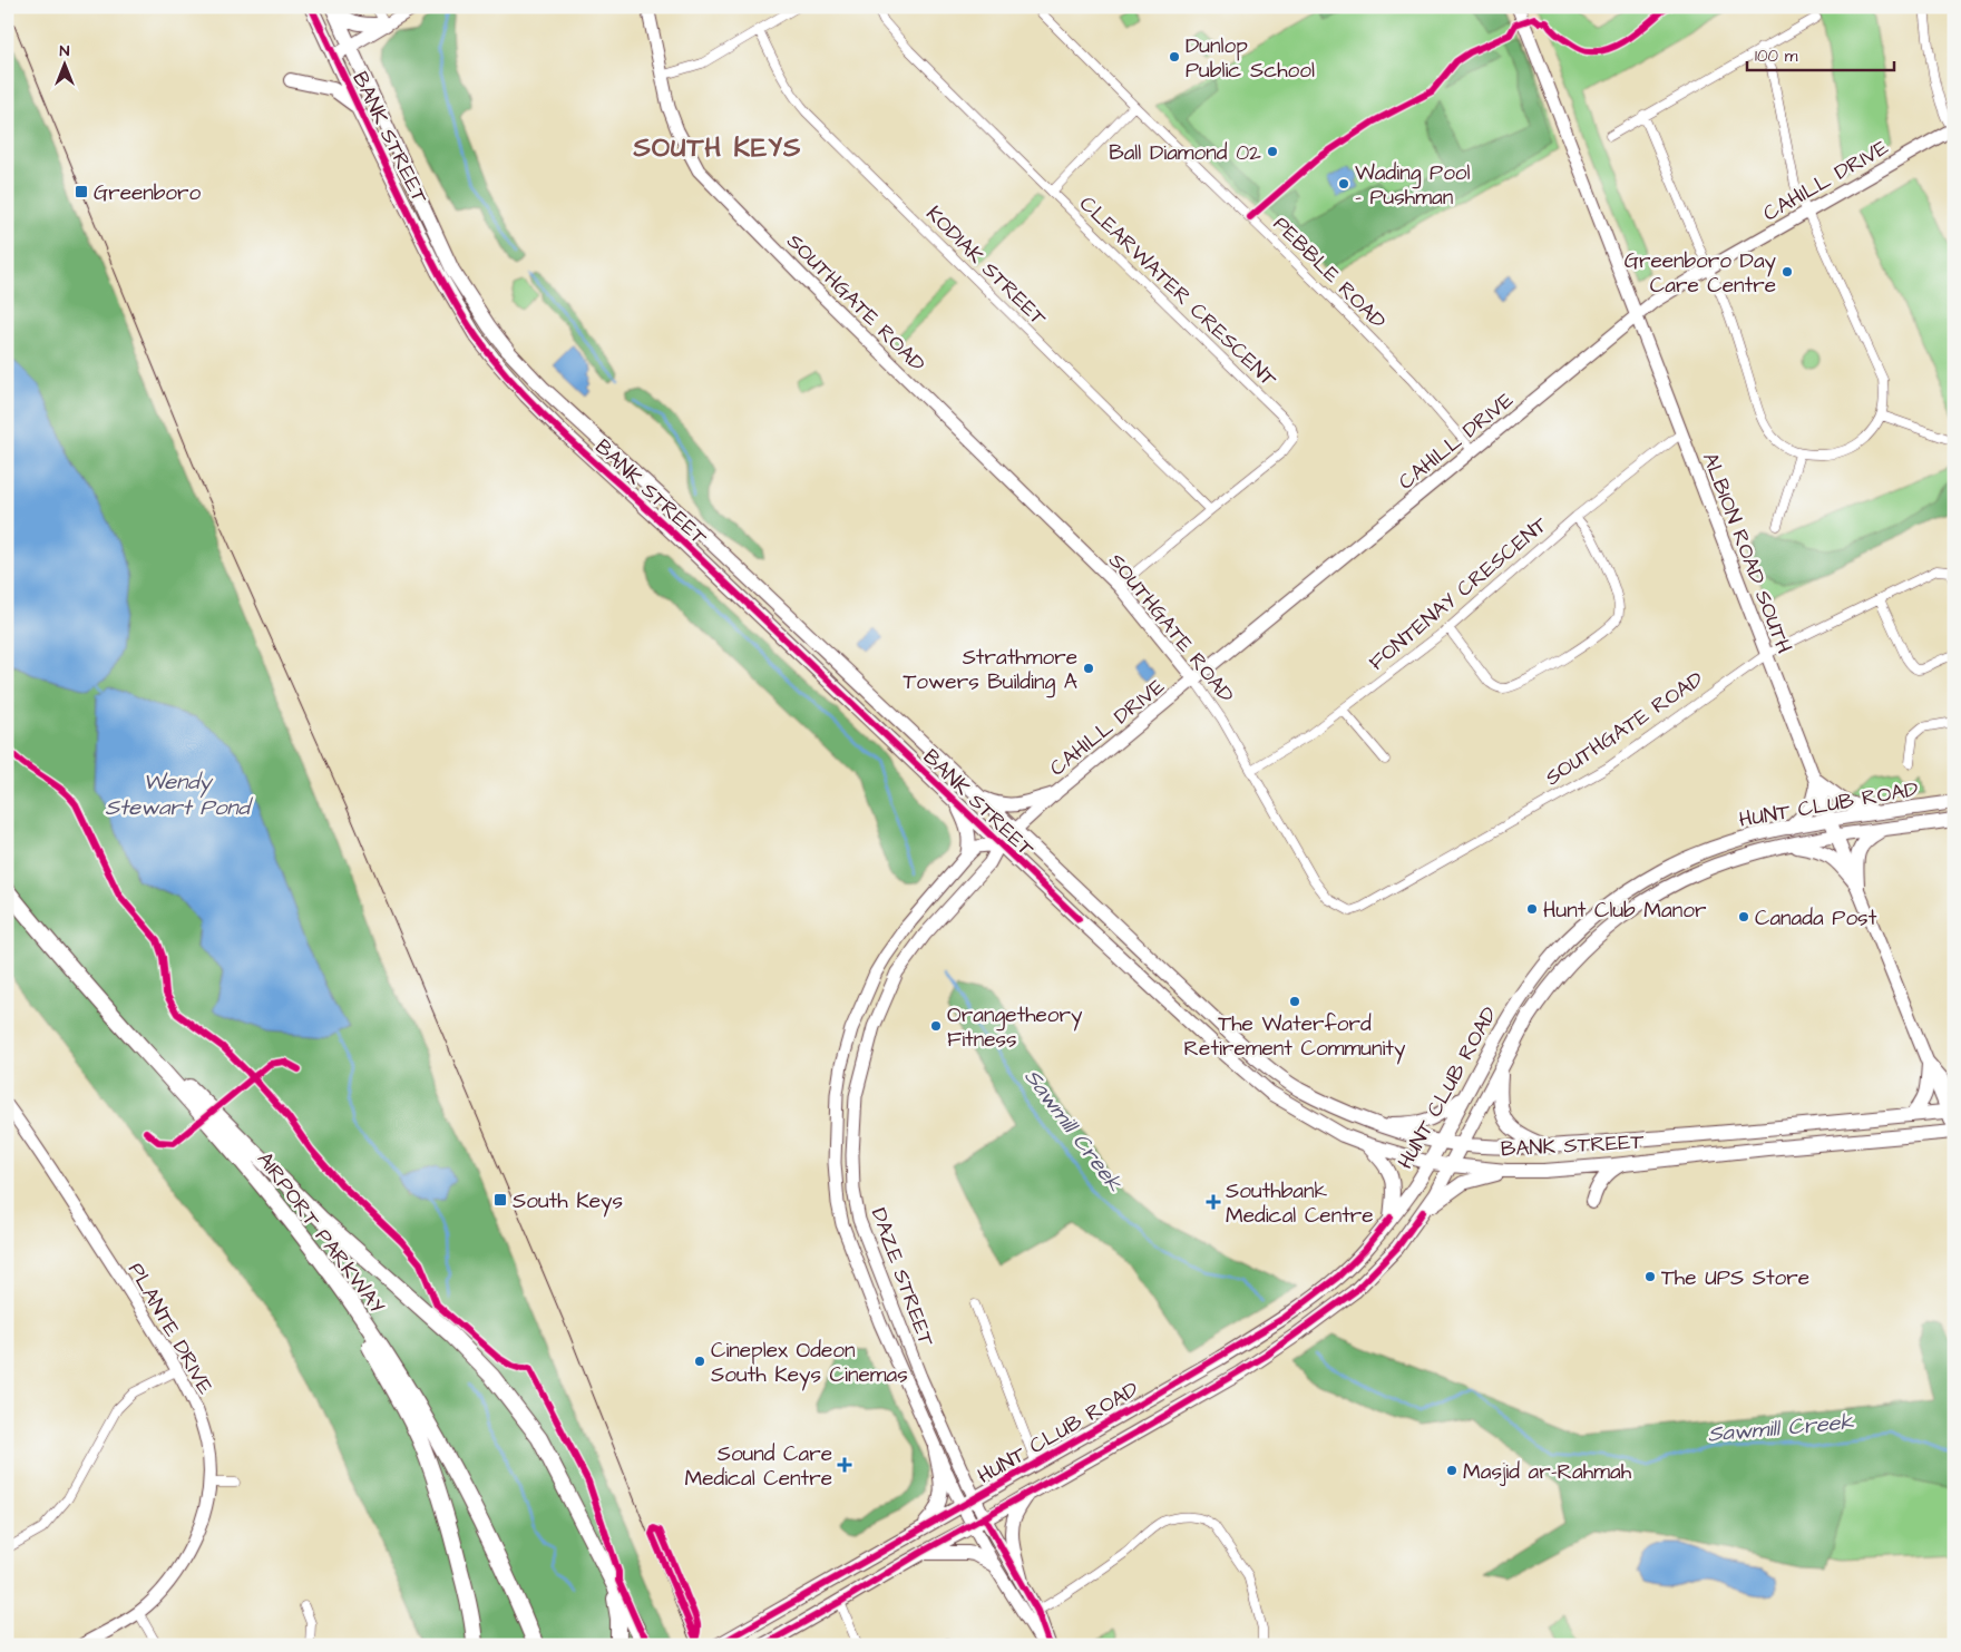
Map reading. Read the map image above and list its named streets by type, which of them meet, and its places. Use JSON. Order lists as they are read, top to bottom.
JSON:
{
  "streets": {
    "highway": ["AIRPORT PARKWAY"],
    "main road": ["BANK STREET", "HUNT CLUB ROAD"],
    "street": [
      "CAHILL DRIVE",
      "KODIAK STREET",
      "PEBBLE ROAD",
      "CLEARWATER CRESCENT",
      "SOUTHGATE ROAD",
      "ALBION ROAD SOUTH",
      "FONTENAY CRESCENT",
      "DAZE STREET",
      "PLANTE DRIVE"
    ]
  },
  "crossings": [
    ["BANK STREET", "CAHILL DRIVE"],
    ["BANK STREET", "ALBION ROAD SOUTH"],
    ["BANK STREET", "HUNT CLUB ROAD"],
    ["BANK STREET", "DAZE STREET"],
    ["CAHILL DRIVE", "PEBBLE ROAD"],
    ["CAHILL DRIVE", "SOUTHGATE ROAD"],
    ["CAHILL DRIVE", "ALBION ROAD SOUTH"],
    ["CAHILL DRIVE", "DAZE STREET"],
    ["KODIAK STREET", "CLEARWATER CRESCENT"],
    ["CLEARWATER CRESCENT", "SOUTHGATE ROAD"],
    ["SOUTHGATE ROAD", "ALBION ROAD SOUTH"],
    ["SOUTHGATE ROAD", "FONTENAY CRESCENT"],
    ["ALBION ROAD SOUTH", "FONTENAY CRESCENT"],
    ["ALBION ROAD SOUTH", "HUNT CLUB ROAD"],
    ["HUNT CLUB ROAD", "DAZE STREET"]
  ],
  "districts": ["SOUTH KEYS"],
  "water": ["Wendy Stewart Pond", "Sawmill Creek"],
  "places": {
    "other": [
      "Dunlop Public School",
      "Ball Diamond 02",
      "Wading Pool - Pushman",
      "Greenboro Day Care Centre",
      "Strathmore Towers Building A",
      "Hunt Club Manor",
      "Canada Post",
      "The Waterford Retirement Community",
      "Orangetheory Fitness",
      "The UPS Store",
      "Cineplex Odeon South Keys Cinemas",
      "Masjid ar-Rahmah"
    ],
    "transit": ["Greenboro", "South Keys"],
    "health": ["Southbank Medical Centre", "Sound Care Medical Centre"]
  },
  "scale_bar": "100 m",
  "north": "top"
}
